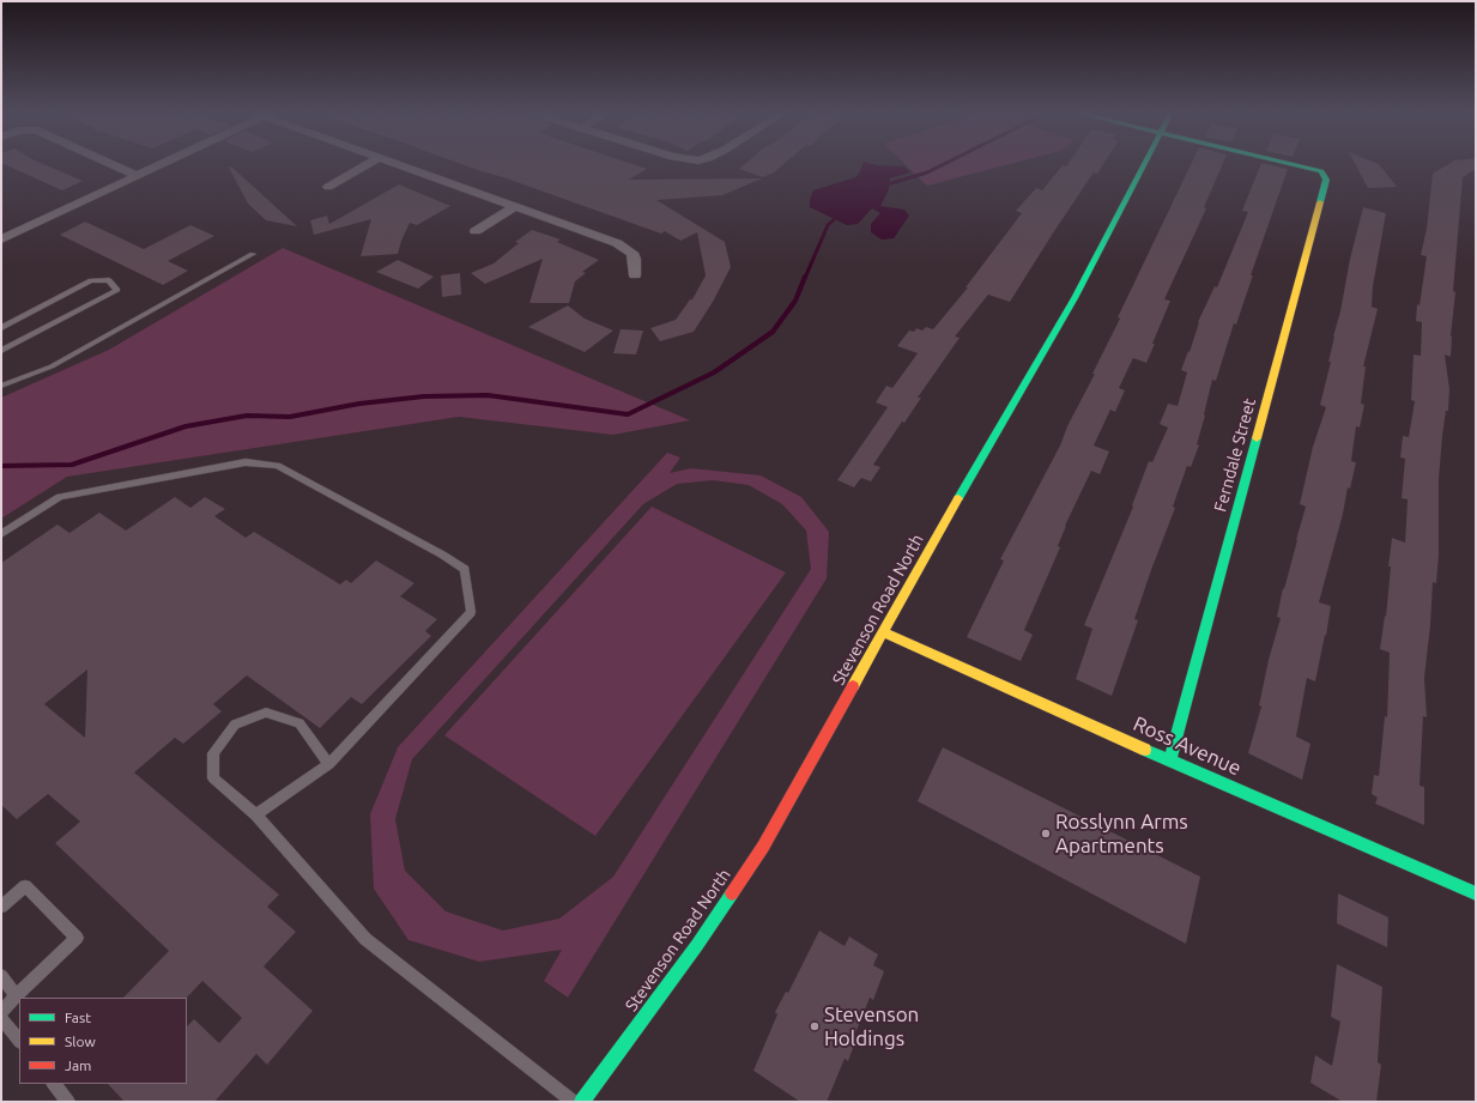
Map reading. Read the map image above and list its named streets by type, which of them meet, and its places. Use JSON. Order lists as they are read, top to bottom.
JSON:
{
  "streets": {
    "street": ["Ferndale Street", "Stevenson Road North", "Ross Avenue"]
  },
  "crossings": [
    ["Ferndale Street", "Ross Avenue"],
    ["Stevenson Road North", "Ross Avenue"]
  ],
  "places": ["Rosslynn Arms Apartments", "Stevenson Holdings"],
  "legend": ["Fast", "Slow", "Jam"]
}
